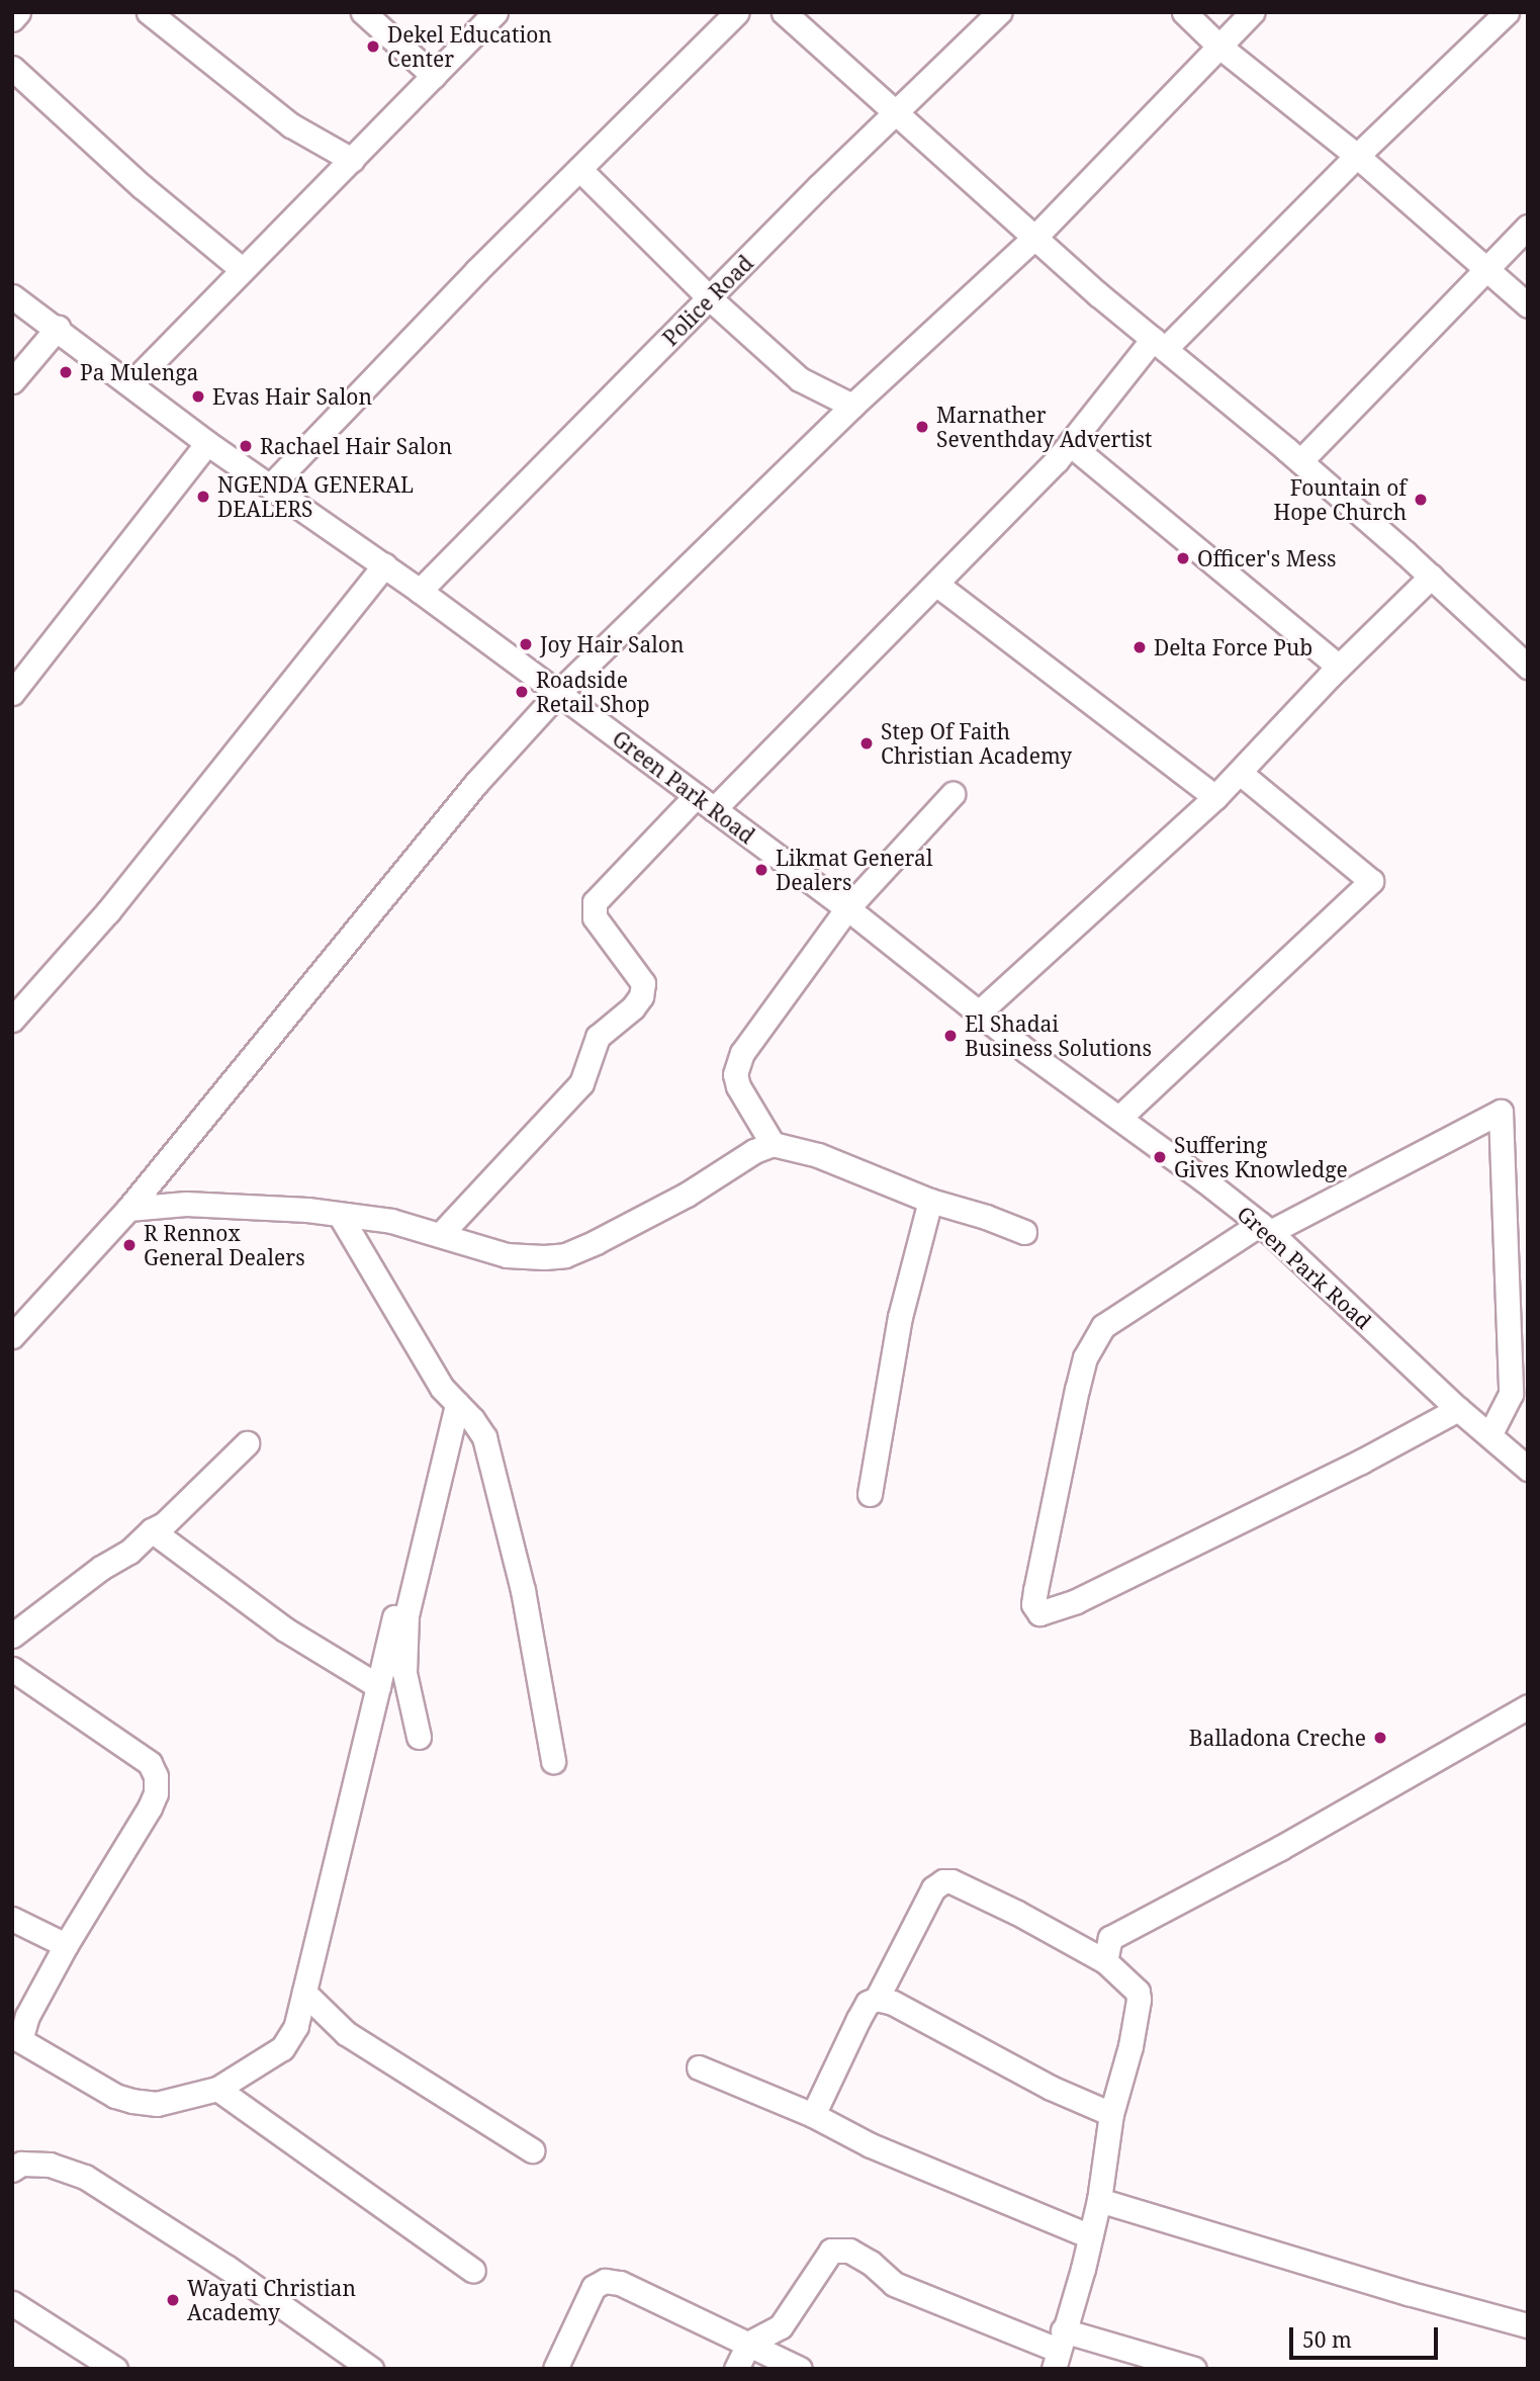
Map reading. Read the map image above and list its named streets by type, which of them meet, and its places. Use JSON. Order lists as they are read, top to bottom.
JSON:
{
  "streets": {
    "street": ["Police Road", "Green Park Road"]
  },
  "crossings": [
    ["Police Road", "Green Park Road"]
  ],
  "places": [
    "Dekel Education Center",
    "Pa Mulenga",
    "Evas Hair Salon",
    "Marnather Seventhday Advertist",
    "Rachael Hair Salon",
    "NGENDA GENERAL DEALERS",
    "Fountain of Hope Church",
    "Officer's Mess",
    "Joy Hair Salon",
    "Delta Force Pub",
    "Roadside Retail Shop",
    "Step Of Faith Christian Academy",
    "Likmat General Dealers",
    "El Shadai Business Solutions",
    "Suffering Gives Knowledge",
    "R Rennox General Dealers",
    "Balladona Creche",
    "Wayati Christian Academy"
  ],
  "scale_bar": "50 m"
}
